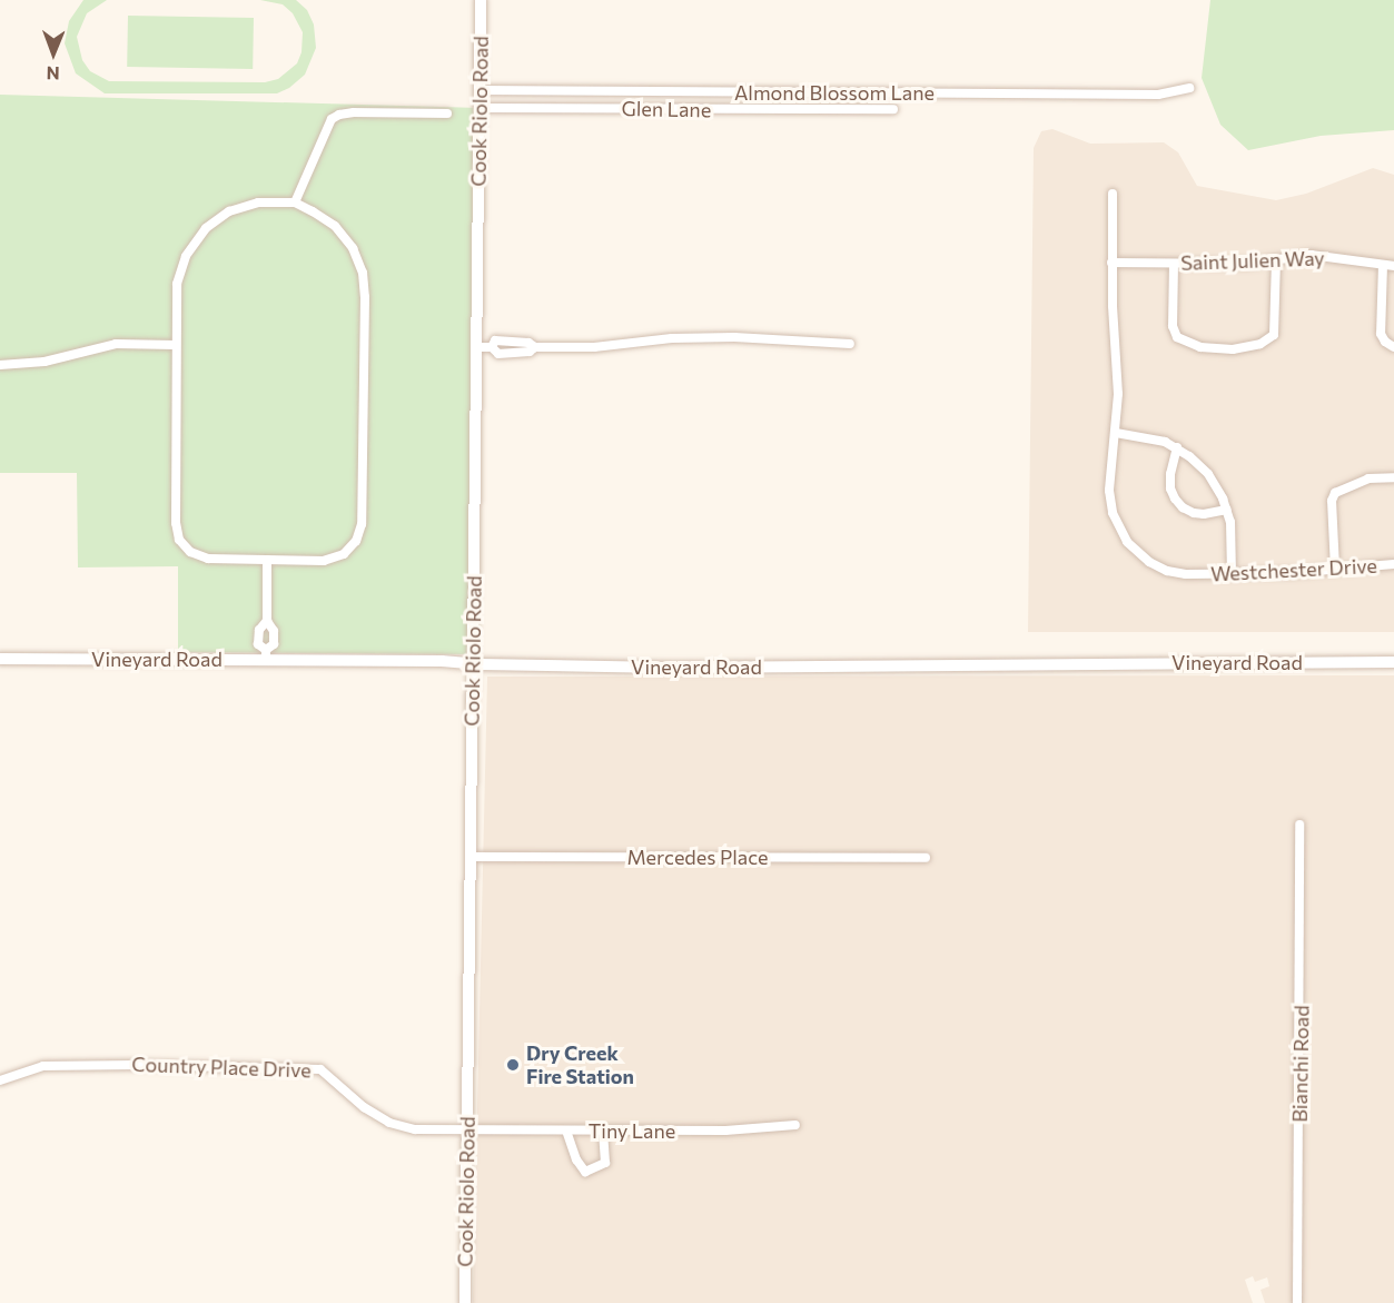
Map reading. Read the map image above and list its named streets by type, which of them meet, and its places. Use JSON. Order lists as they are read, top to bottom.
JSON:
{
  "streets": {
    "street": [
      "Almond Blossom Lane",
      "Glen Lane",
      "Cook Riolo Road",
      "Saint Julien Way",
      "Westchester Drive",
      "Vineyard Road",
      "Mercedes Place",
      "Bianchi Road",
      "Country Place Drive",
      "Tiny Lane"
    ]
  },
  "crossings": [
    ["Almond Blossom Lane", "Cook Riolo Road"],
    ["Glen Lane", "Cook Riolo Road"],
    ["Cook Riolo Road", "Vineyard Road"],
    ["Cook Riolo Road", "Mercedes Place"],
    ["Cook Riolo Road", "Country Place Drive"],
    ["Cook Riolo Road", "Tiny Lane"],
    ["Saint Julien Way", "Westchester Drive"],
    ["Country Place Drive", "Tiny Lane"]
  ],
  "places": ["Dry Creek Fire Station"],
  "north": "bottom"
}
